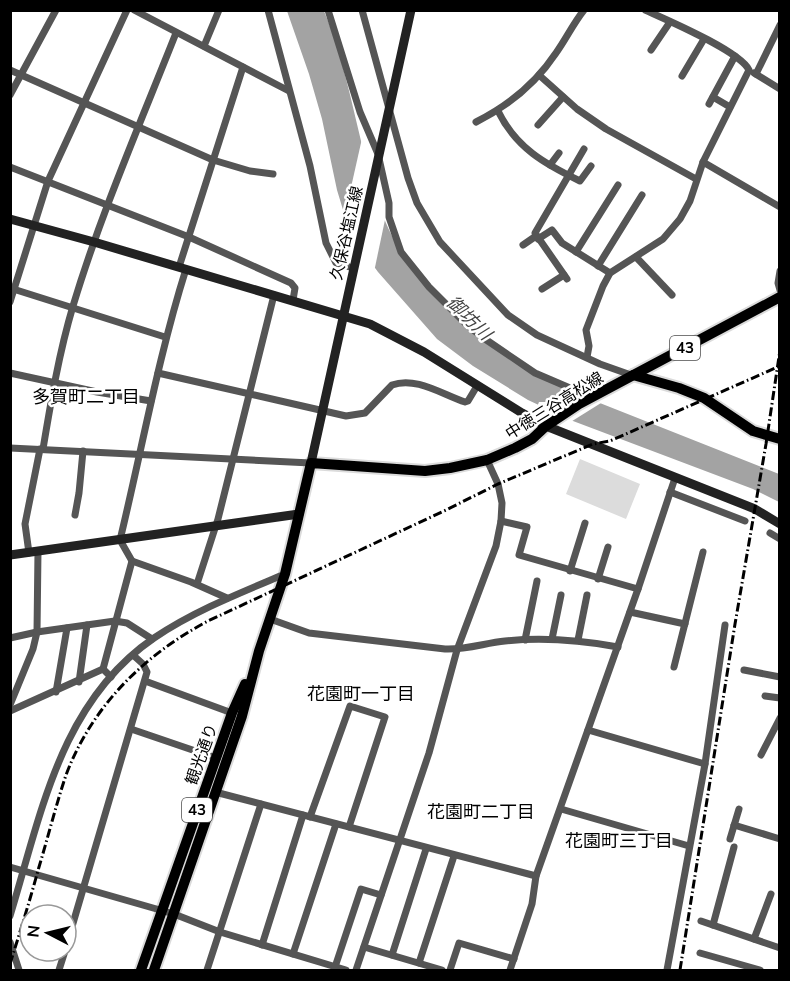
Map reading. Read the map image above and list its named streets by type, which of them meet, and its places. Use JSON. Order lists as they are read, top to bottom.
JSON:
{
  "streets": {
    "main road": ["43", "中徳三谷高松線", "観光通り"],
    "street": ["久保谷塩江線"]
  },
  "crossings": [
    ["久保谷塩江線", "中徳三谷高松線"],
    ["久保谷塩江線", "観光通り"],
    ["43", "中徳三谷高松線"],
    ["中徳三谷高松線", "観光通り"]
  ],
  "districts": [
    "多賀町二丁目",
    "花園町一丁目",
    "花園町二丁目",
    "花園町三丁目"
  ],
  "water": ["御坊川"],
  "north": "left"
}
